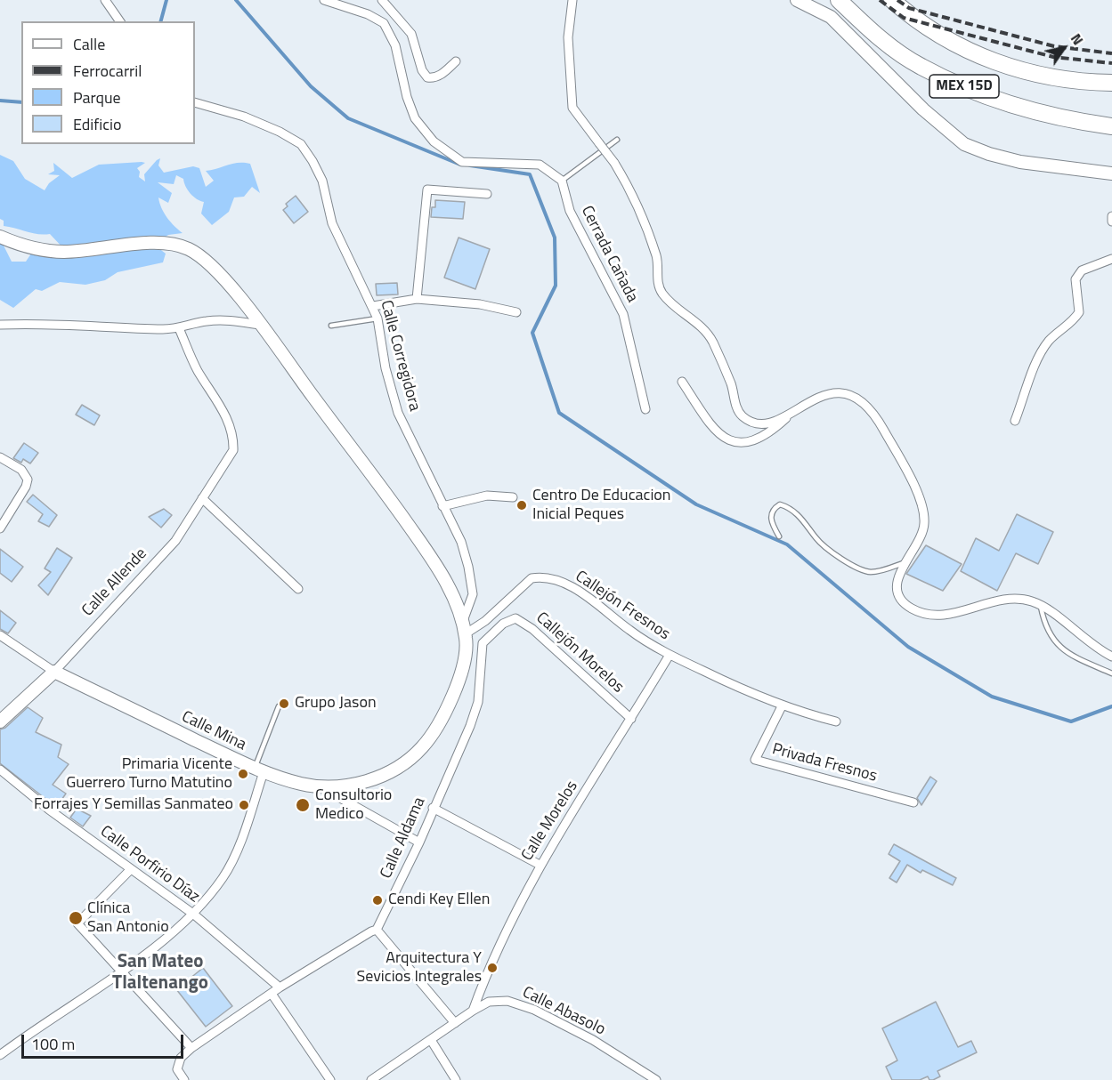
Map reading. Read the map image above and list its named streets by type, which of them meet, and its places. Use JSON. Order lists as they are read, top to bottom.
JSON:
{
  "streets": {
    "highway": ["MEX 15D"],
    "street": [
      "Cerrada Cañada",
      "Calle Corregidora",
      "Calle Allende",
      "Callejón Fresnos",
      "Callejón Morelos",
      "Calle Mina",
      "Privada Fresnos",
      "Calle Morelos",
      "Calle Aldama",
      "Calle Porfirio Díaz",
      "Calle Abasolo"
    ]
  },
  "crossings": [
    ["Calle Corregidora", "Callejón Fresnos"],
    ["Calle Allende", "Calle Mina"],
    ["Callejón Fresnos", "Privada Fresnos"],
    ["Callejón Fresnos", "Calle Morelos"],
    ["Callejón Morelos", "Calle Morelos"],
    ["Callejón Morelos", "Calle Aldama"],
    ["Calle Mina", "Calle Aldama"],
    ["Calle Morelos", "Calle Abasolo"]
  ],
  "districts": ["San Mateo Tlaltenango"],
  "places": [
    "Centro De Educacion Inicial Peques",
    "Grupo Jason",
    "Primaria Vicente Guerrero Turno Matutino",
    "Forrajes Y Semillas Sanmateo",
    "Consultorio Medico",
    "Cendi Key Ellen",
    "Clínica San Antonio",
    "Arquitectura Y Sevicios Integrales"
  ],
  "legend": [
    "Calle",
    "Ferrocarril",
    "Parque",
    "Edificio"
  ],
  "scale_bar": "100 m",
  "north": "top right"
}
